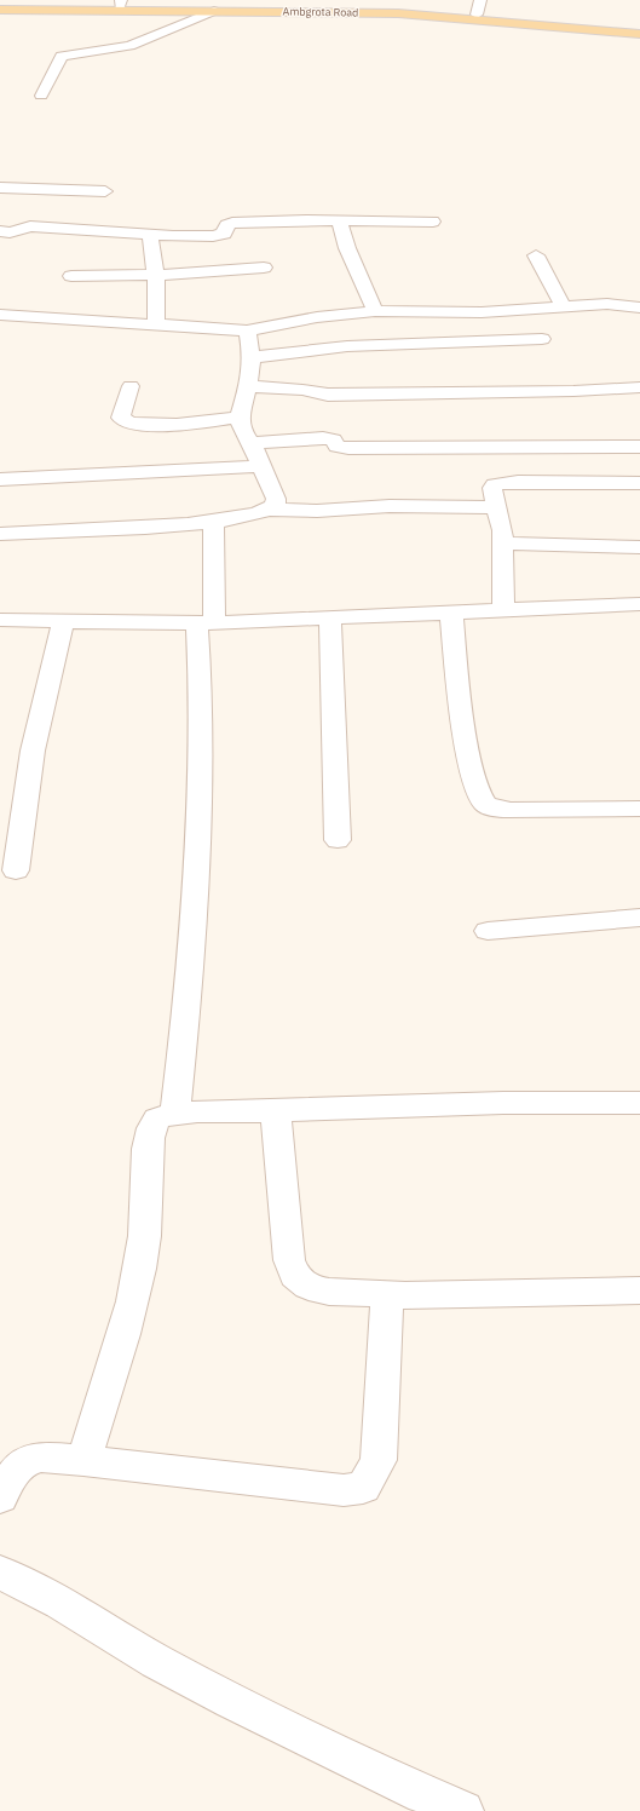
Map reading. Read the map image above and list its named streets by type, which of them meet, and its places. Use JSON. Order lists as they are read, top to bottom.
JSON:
{
  "streets": {
    "main road": ["Ambgrota Road"]
  }
}
